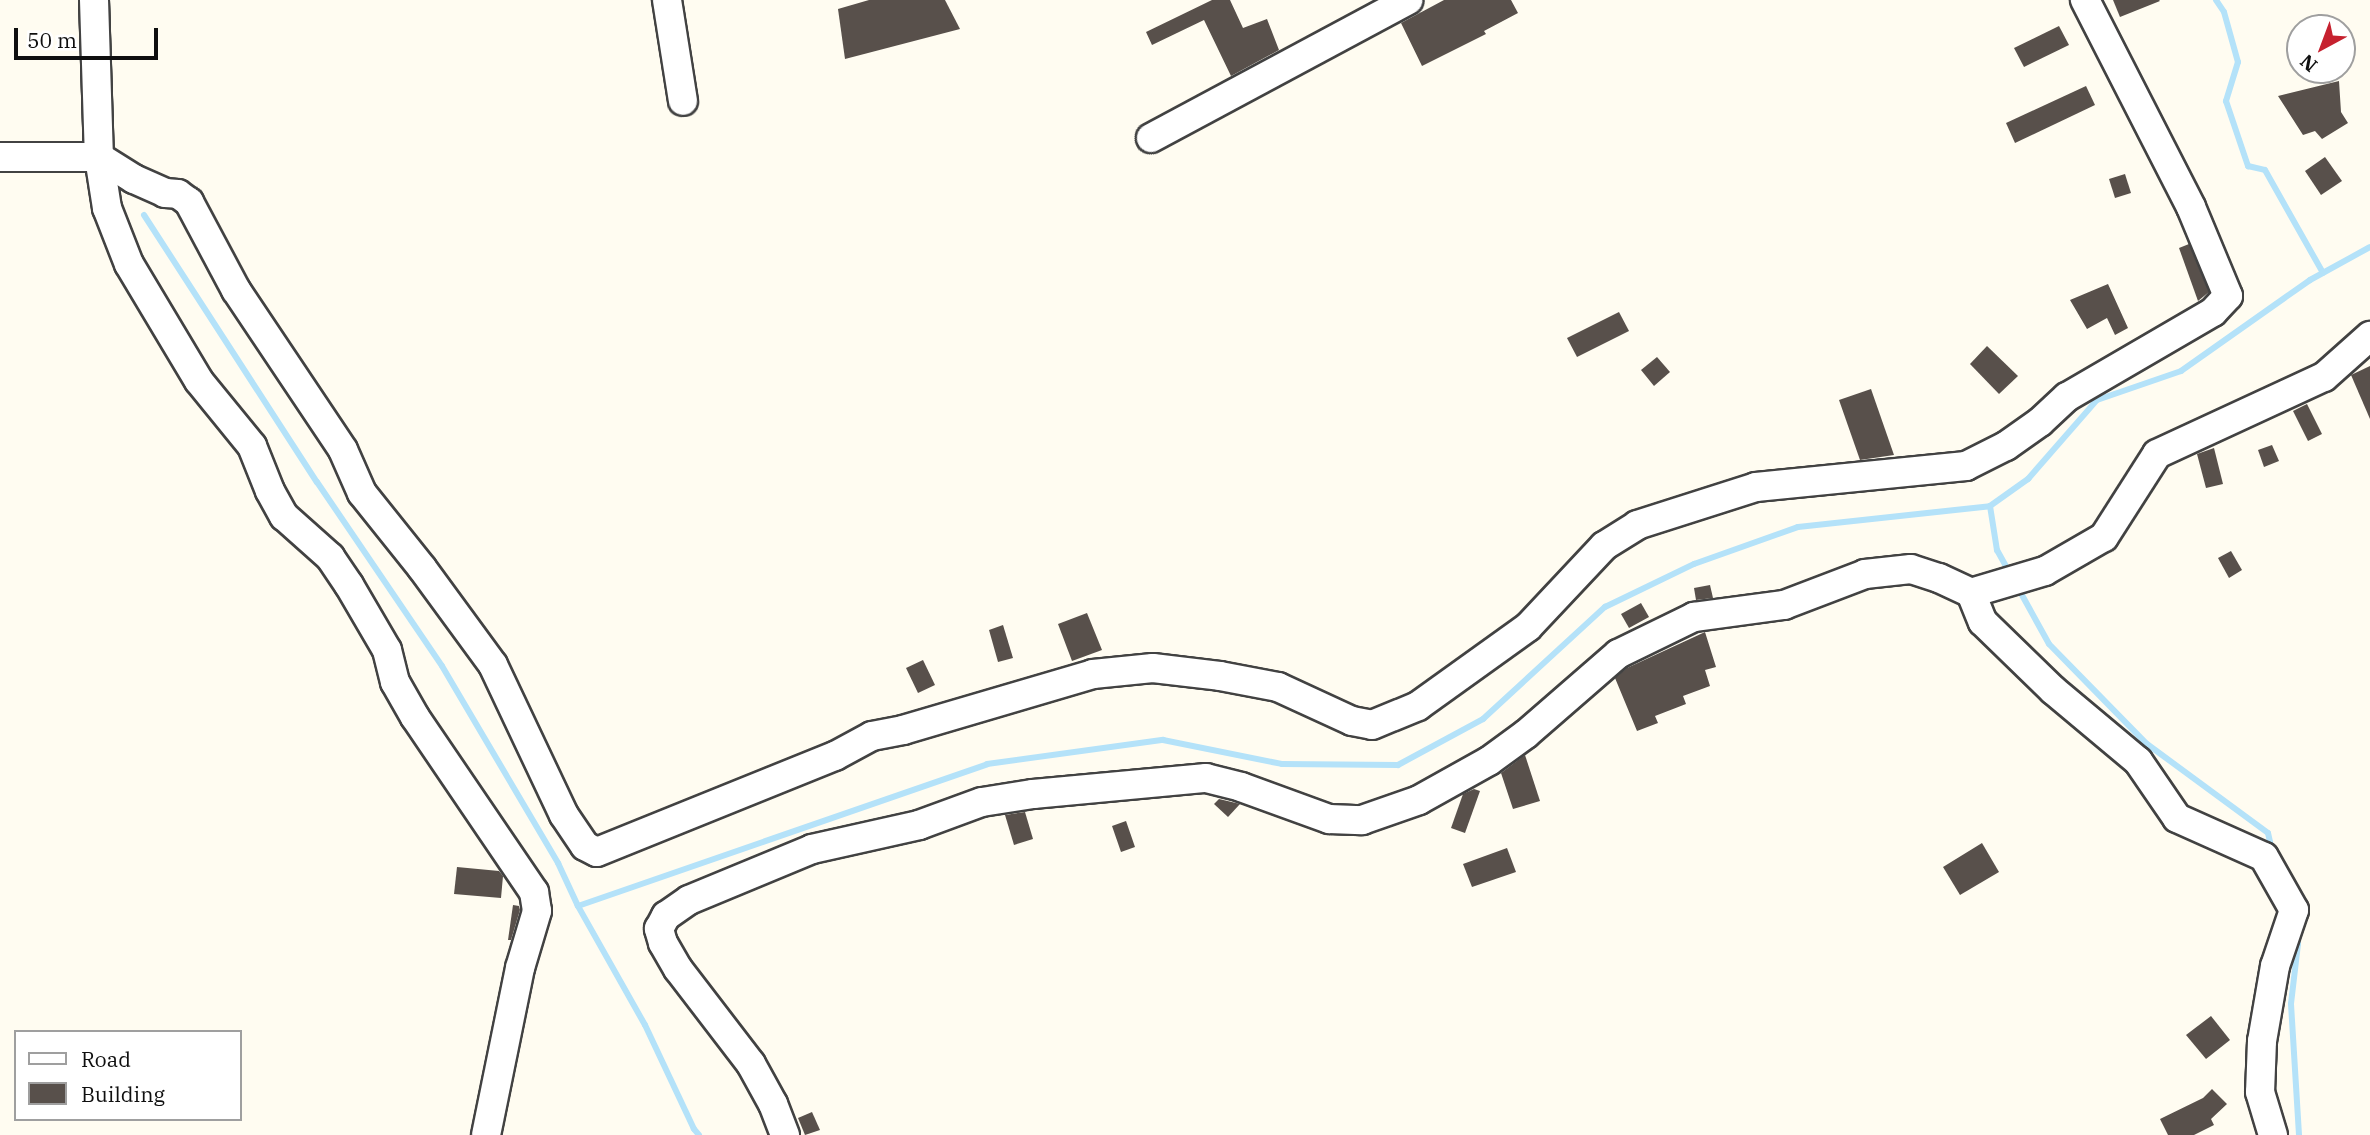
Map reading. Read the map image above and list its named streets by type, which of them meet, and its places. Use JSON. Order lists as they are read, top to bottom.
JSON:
{
  "legend": ["Road", "Building"],
  "scale_bar": "50 m",
  "north": "bottom left"
}
